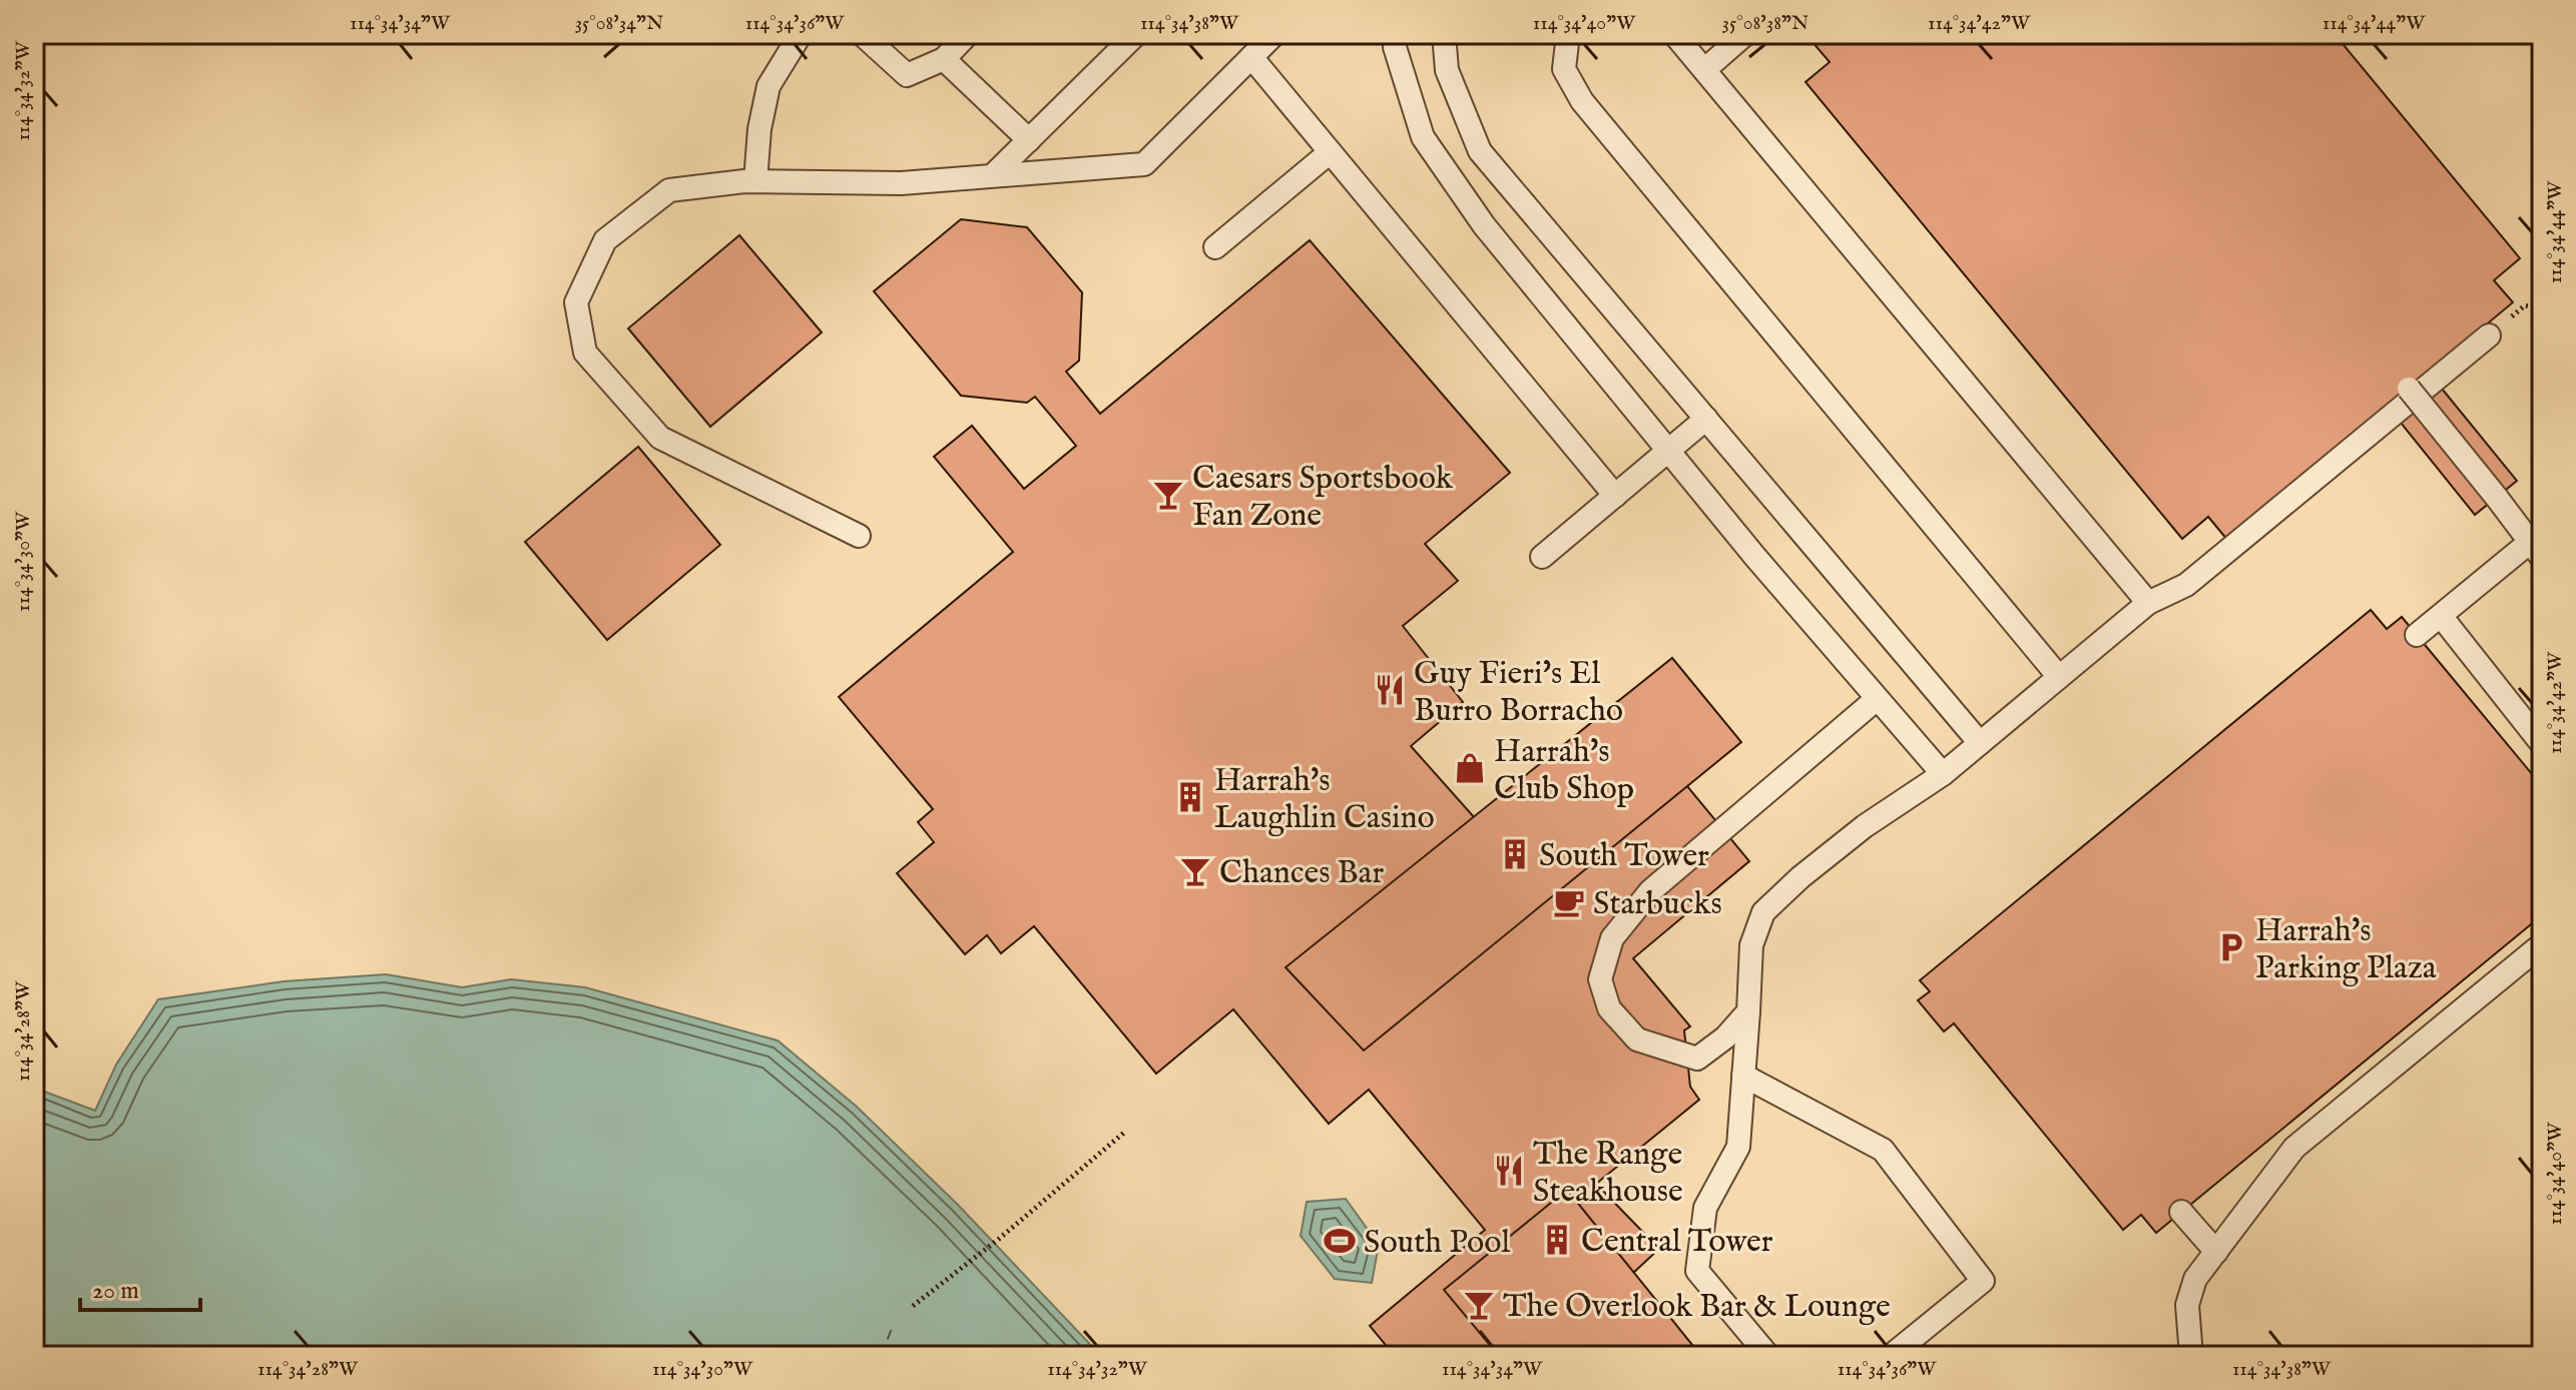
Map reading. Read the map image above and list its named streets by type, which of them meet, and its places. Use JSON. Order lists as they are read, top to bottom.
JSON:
{
  "places": {
    "bar": ["Caesars Sportsbook Fan Zone", "Chances Bar", "The Overlook Bar & Lounge"],
    "restaurant": ["Guy Fieri's El Burro Borracho", "The Range Steakhouse"],
    "shop": ["Harrah's Club Shop"],
    "building": ["Harrah's Laughlin Casino", "South Tower", "Central Tower"],
    "cafe": ["Starbucks"],
    "parking": ["Harrah's Parking Plaza"],
    "sports": ["South Pool"]
  },
  "scale_bar": "20 m",
  "coordinates": [
    "114°34'34\"W",
    "35°08'34\"N",
    "114°34'36\"W",
    "114°34'38\"W",
    "114°34'40\"W",
    "35°08'38\"N",
    "114°34'42\"W",
    "114°34'44\"W",
    "114°34'32\"W",
    "114°34'30\"W",
    "114°34'28\"W"
  ]
}
